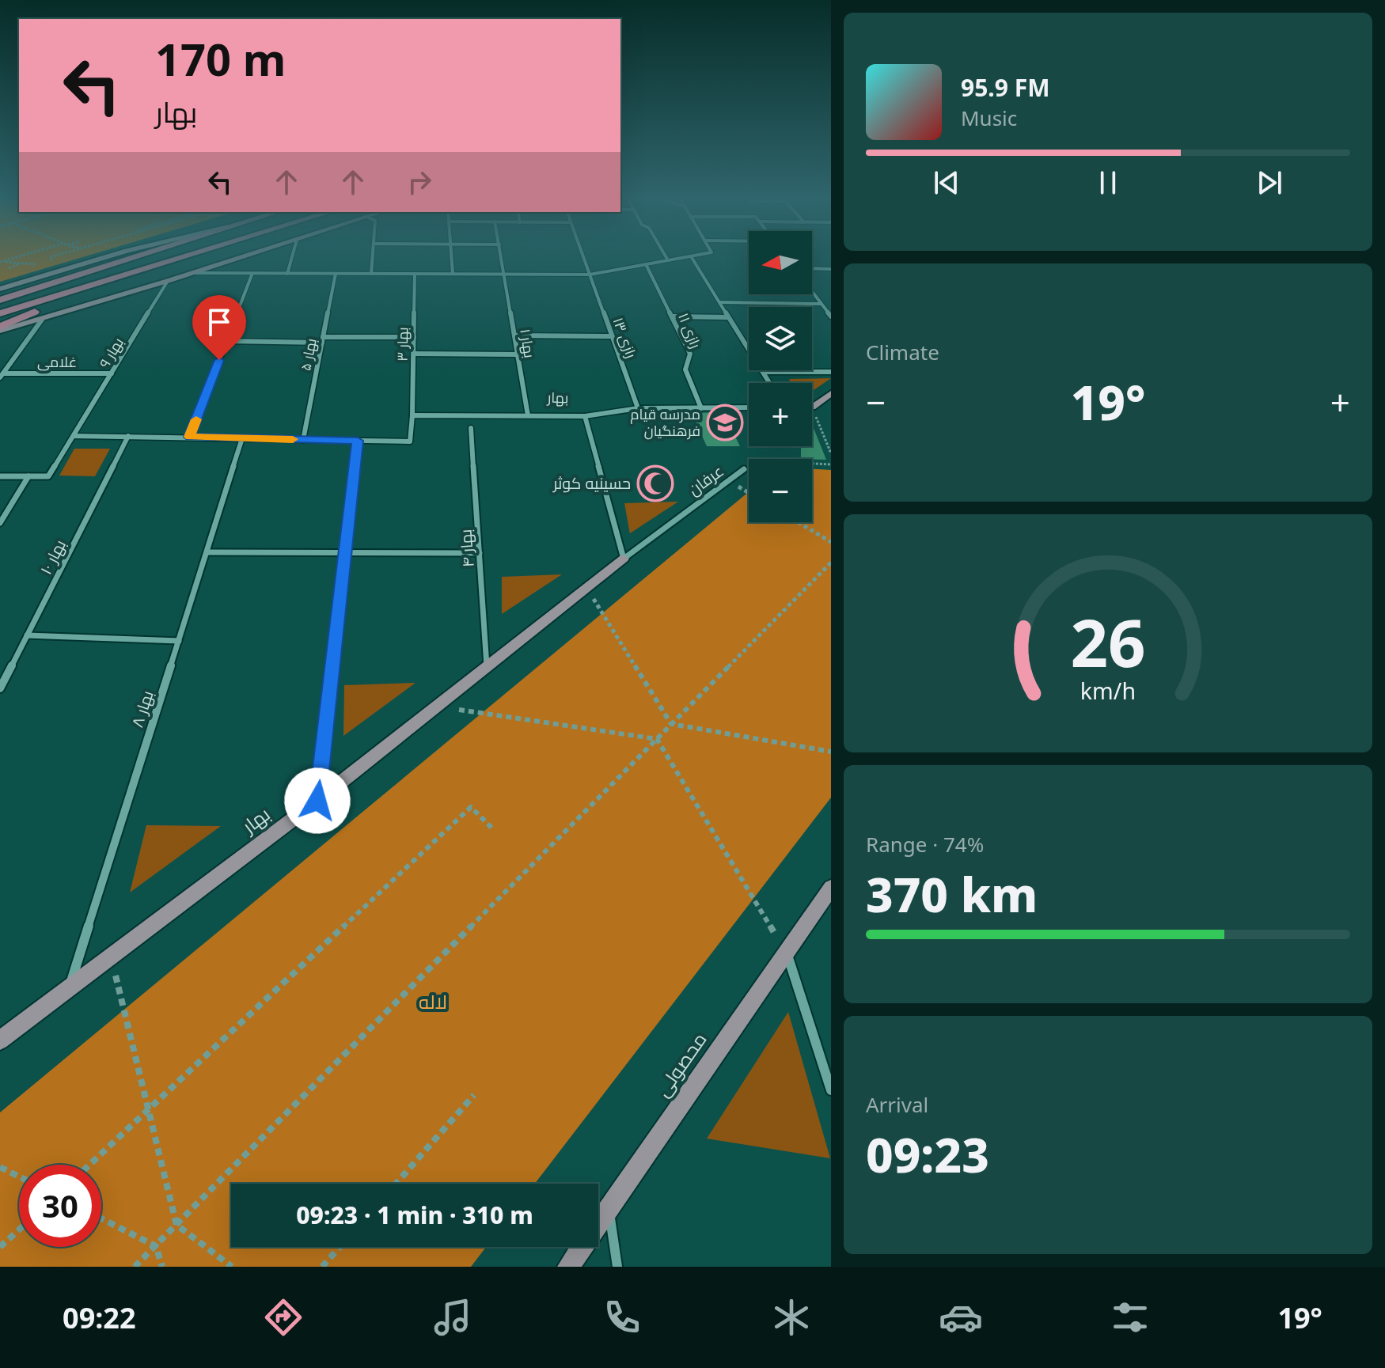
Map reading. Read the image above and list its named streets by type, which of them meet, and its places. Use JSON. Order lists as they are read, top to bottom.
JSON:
{
  "streets": {
    "street": [
      "رازی ۱۱",
      "رازی ۱۳",
      "بهار ۱",
      "بهار ۳",
      "بهار ۹",
      "بهار ۵",
      "غلامی",
      "بهار",
      "عرفان",
      "بهار ۴",
      "بهار ۱۰",
      "بهار ۸",
      "محصولی"
    ]
  },
  "crossings": [
    ["رازی ۱۱", "بهار"],
    ["رازی ۱۳", "بهار"],
    ["بهار ۱", "بهار"],
    ["بهار ۳", "بهار"],
    ["بهار ۹", "غلامی"],
    ["بهار", "عرفان"],
    ["بهار", "بهار ۴"],
    ["بهار", "بهار ۸"]
  ],
  "parks": ["لاله"],
  "places": {
    "school or university": ["مدرسه قیام فرهنگیان"],
    "mosque": ["حسینیه کوثر"]
  },
  "north": "left",
  "page": {
    "turn": ["170 m", "بهار"],
    "song": ["95.9 FM", "Music"],
    "map_buttons": ["+", "−"],
    "tile": [
      "Climate",
      ["Range · 74%", "370 km"],
      ["Arrival", "09:23"]
    ],
    "heat": ["−", "19°", "+"],
    "limit": "30",
    "trip": "09:23 · 1 min · 310 m",
    "tabs": ["09:22", "19°"],
    "gauge": ["26", "km/h"]
  }
}
